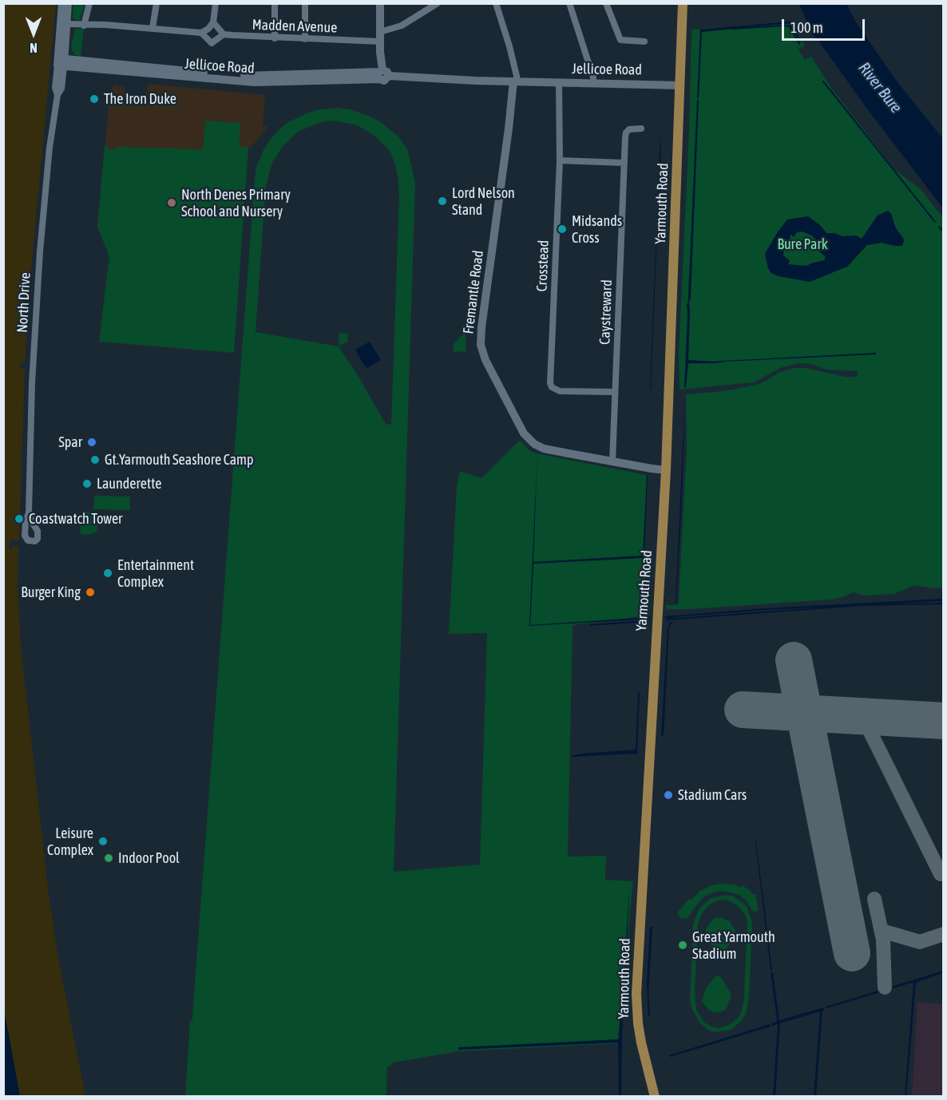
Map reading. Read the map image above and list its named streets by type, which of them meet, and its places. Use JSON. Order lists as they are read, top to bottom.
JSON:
{
  "streets": {
    "main road": ["Yarmouth Road"],
    "street": [
      "Madden Avenue",
      "Jellicoe Road",
      "Crosstead",
      "Fremantle Road",
      "North Drive",
      "Caystreward"
    ]
  },
  "crossings": [
    ["Jellicoe Road", "Yarmouth Road"],
    ["Jellicoe Road", "Crosstead"],
    ["Jellicoe Road", "Fremantle Road"],
    ["Jellicoe Road", "North Drive"],
    ["Yarmouth Road", "Fremantle Road"],
    ["Crosstead", "Caystreward"],
    ["Fremantle Road", "Caystreward"]
  ],
  "water": ["River Bure"],
  "parks": ["Bure Park"],
  "places": [
    "The Iron Duke",
    "Lord Nelson Stand",
    "North Denes Primary School and Nursery",
    "Midsands Cross",
    "Spar",
    "Gt.Yarmouth Seashore Camp",
    "Launderette",
    "Coastwatch Tower",
    "Entertainment Complex",
    "Burger King",
    "Stadium Cars",
    "Leisure Complex",
    "Indoor Pool",
    "Great Yarmouth Stadium"
  ],
  "scale_bar": "100 m",
  "north": "bottom"
}
